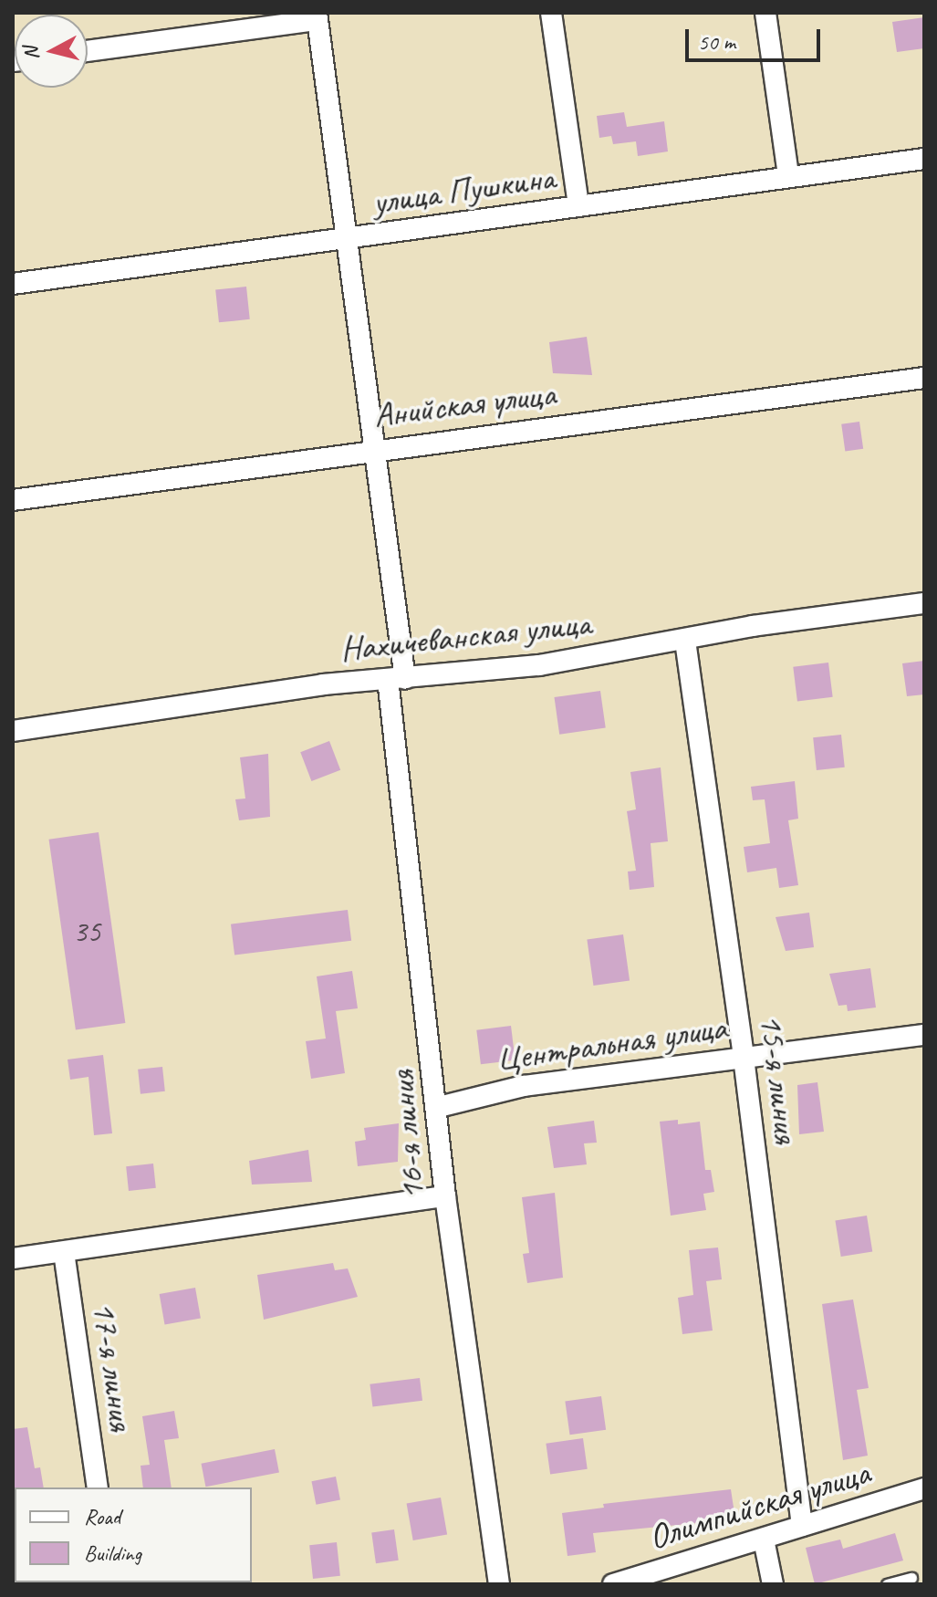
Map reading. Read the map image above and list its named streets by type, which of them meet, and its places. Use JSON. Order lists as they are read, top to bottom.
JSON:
{
  "streets": {
    "street": [
      "улица Пушкина",
      "Анийская улица",
      "Нахичеванская улица",
      "Центральная улица",
      "15-я линия",
      "16-я линия",
      "17-я линия",
      "Олимпийская улица"
    ]
  },
  "crossings": [
    ["улица Пушкина", "16-я линия"],
    ["Анийская улица", "16-я линия"],
    ["Нахичеванская улица", "15-я линия"],
    ["Нахичеванская улица", "16-я линия"],
    ["Центральная улица", "15-я линия"],
    ["Центральная улица", "16-я линия"],
    ["15-я линия", "Олимпийская улица"]
  ],
  "house_numbers": ["35"],
  "legend": ["Road", "Building"],
  "scale_bar": "50 m",
  "north": "left"
}
